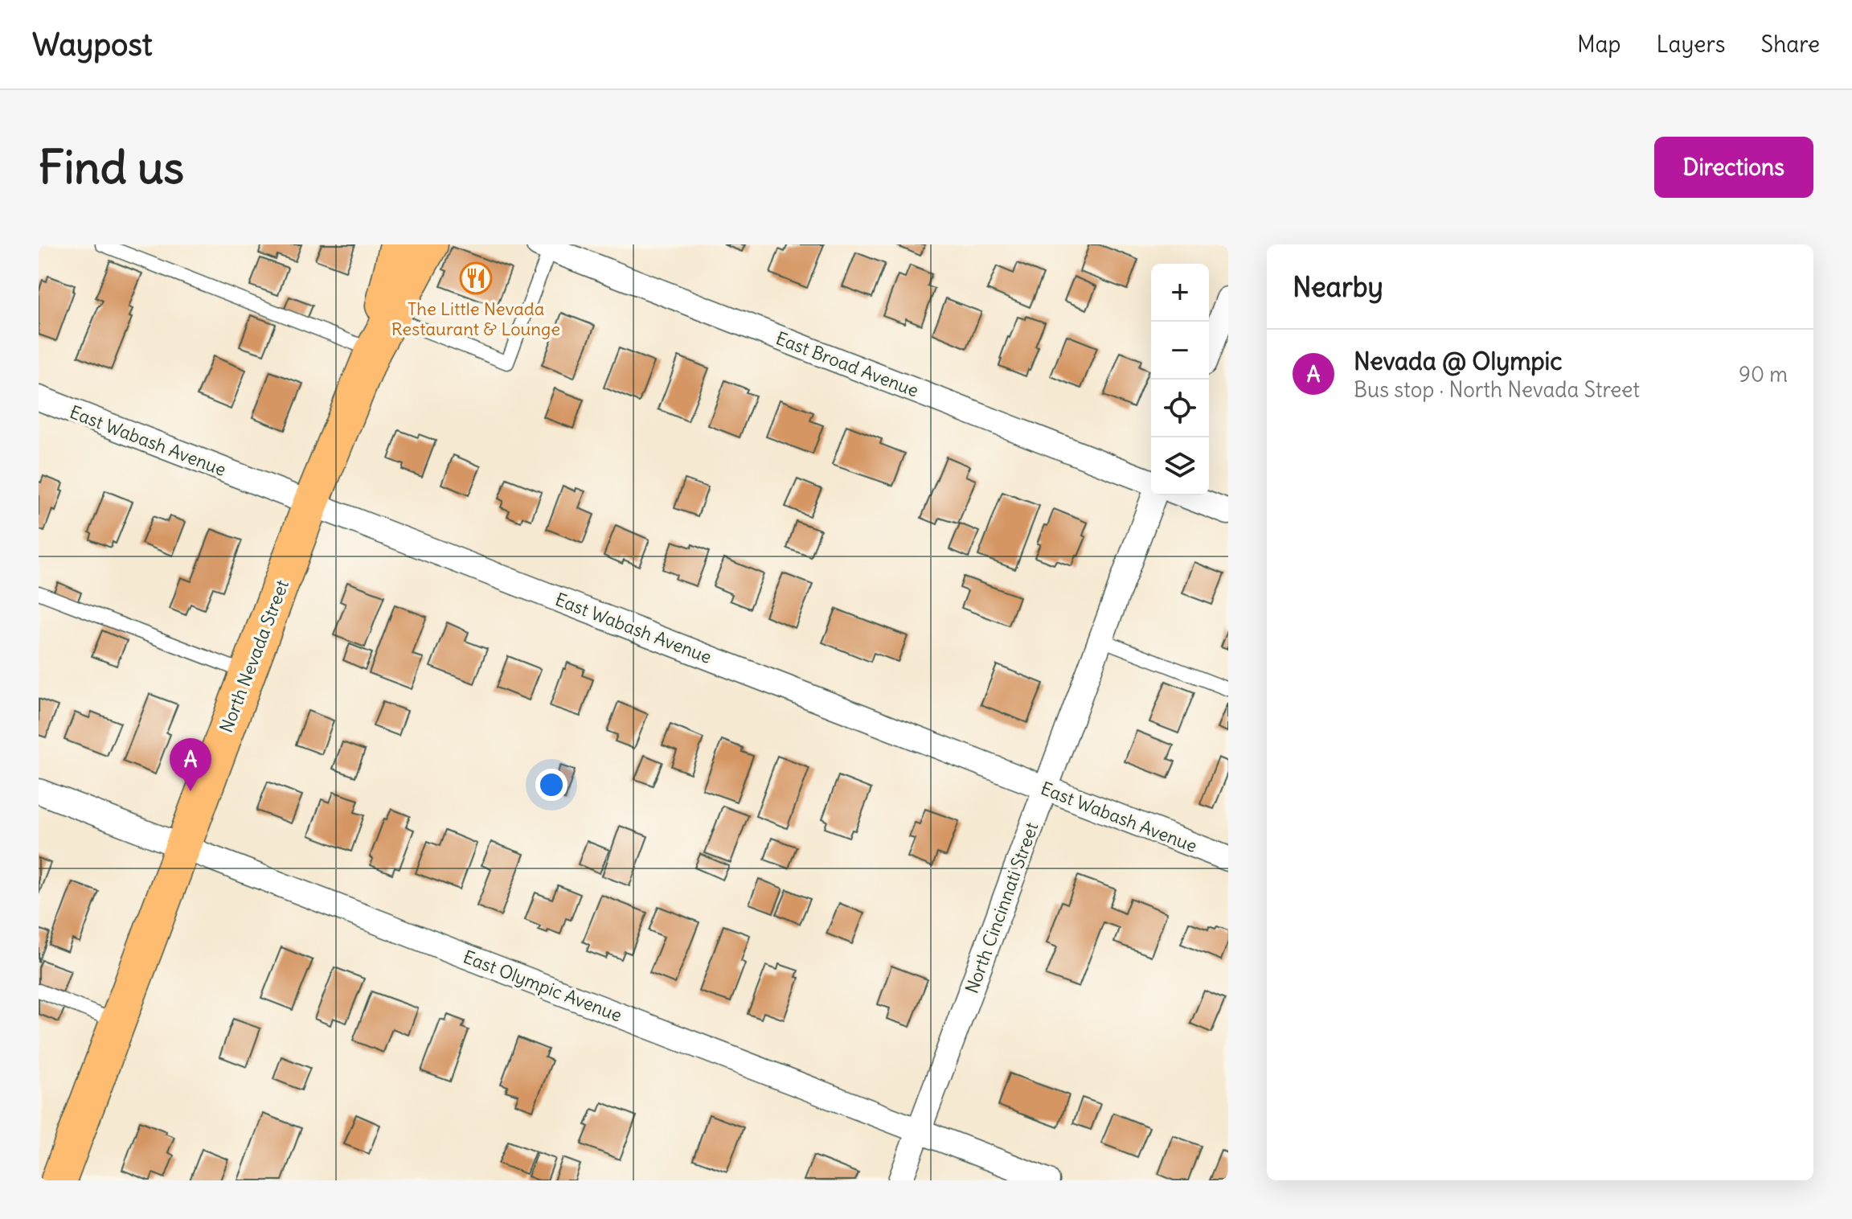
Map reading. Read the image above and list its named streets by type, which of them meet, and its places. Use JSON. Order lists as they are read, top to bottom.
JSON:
{
  "streets": {
    "main road": ["North Nevada Street"],
    "street": [
      "East Broad Avenue",
      "East Wabash Avenue",
      "North Cincinnati Street",
      "East Olympic Avenue"
    ]
  },
  "crossings": [
    ["East Wabash Avenue", "North Nevada Street"],
    ["East Wabash Avenue", "North Cincinnati Street"],
    ["North Nevada Street", "East Olympic Avenue"],
    ["North Cincinnati Street", "East Olympic Avenue"]
  ],
  "places": {
    "restaurant": ["The Little Nevada Restaurant & Lounge"]
  },
  "page": {
    "header": "Waypost",
    "nav": ["Map", "Layers", "Share"],
    "buttons": "Directions",
    "title": "Find us",
    "heading": "Nearby",
    "map_buttons": ["+", "−"],
    "list": [
      {
        "mark": "A",
        "name": "Nevada @ Olympic",
        "note": "Bus stop · North Nevada Street",
        "value": "90 m"
      }
    ],
    "pins": "A"
  }
}
